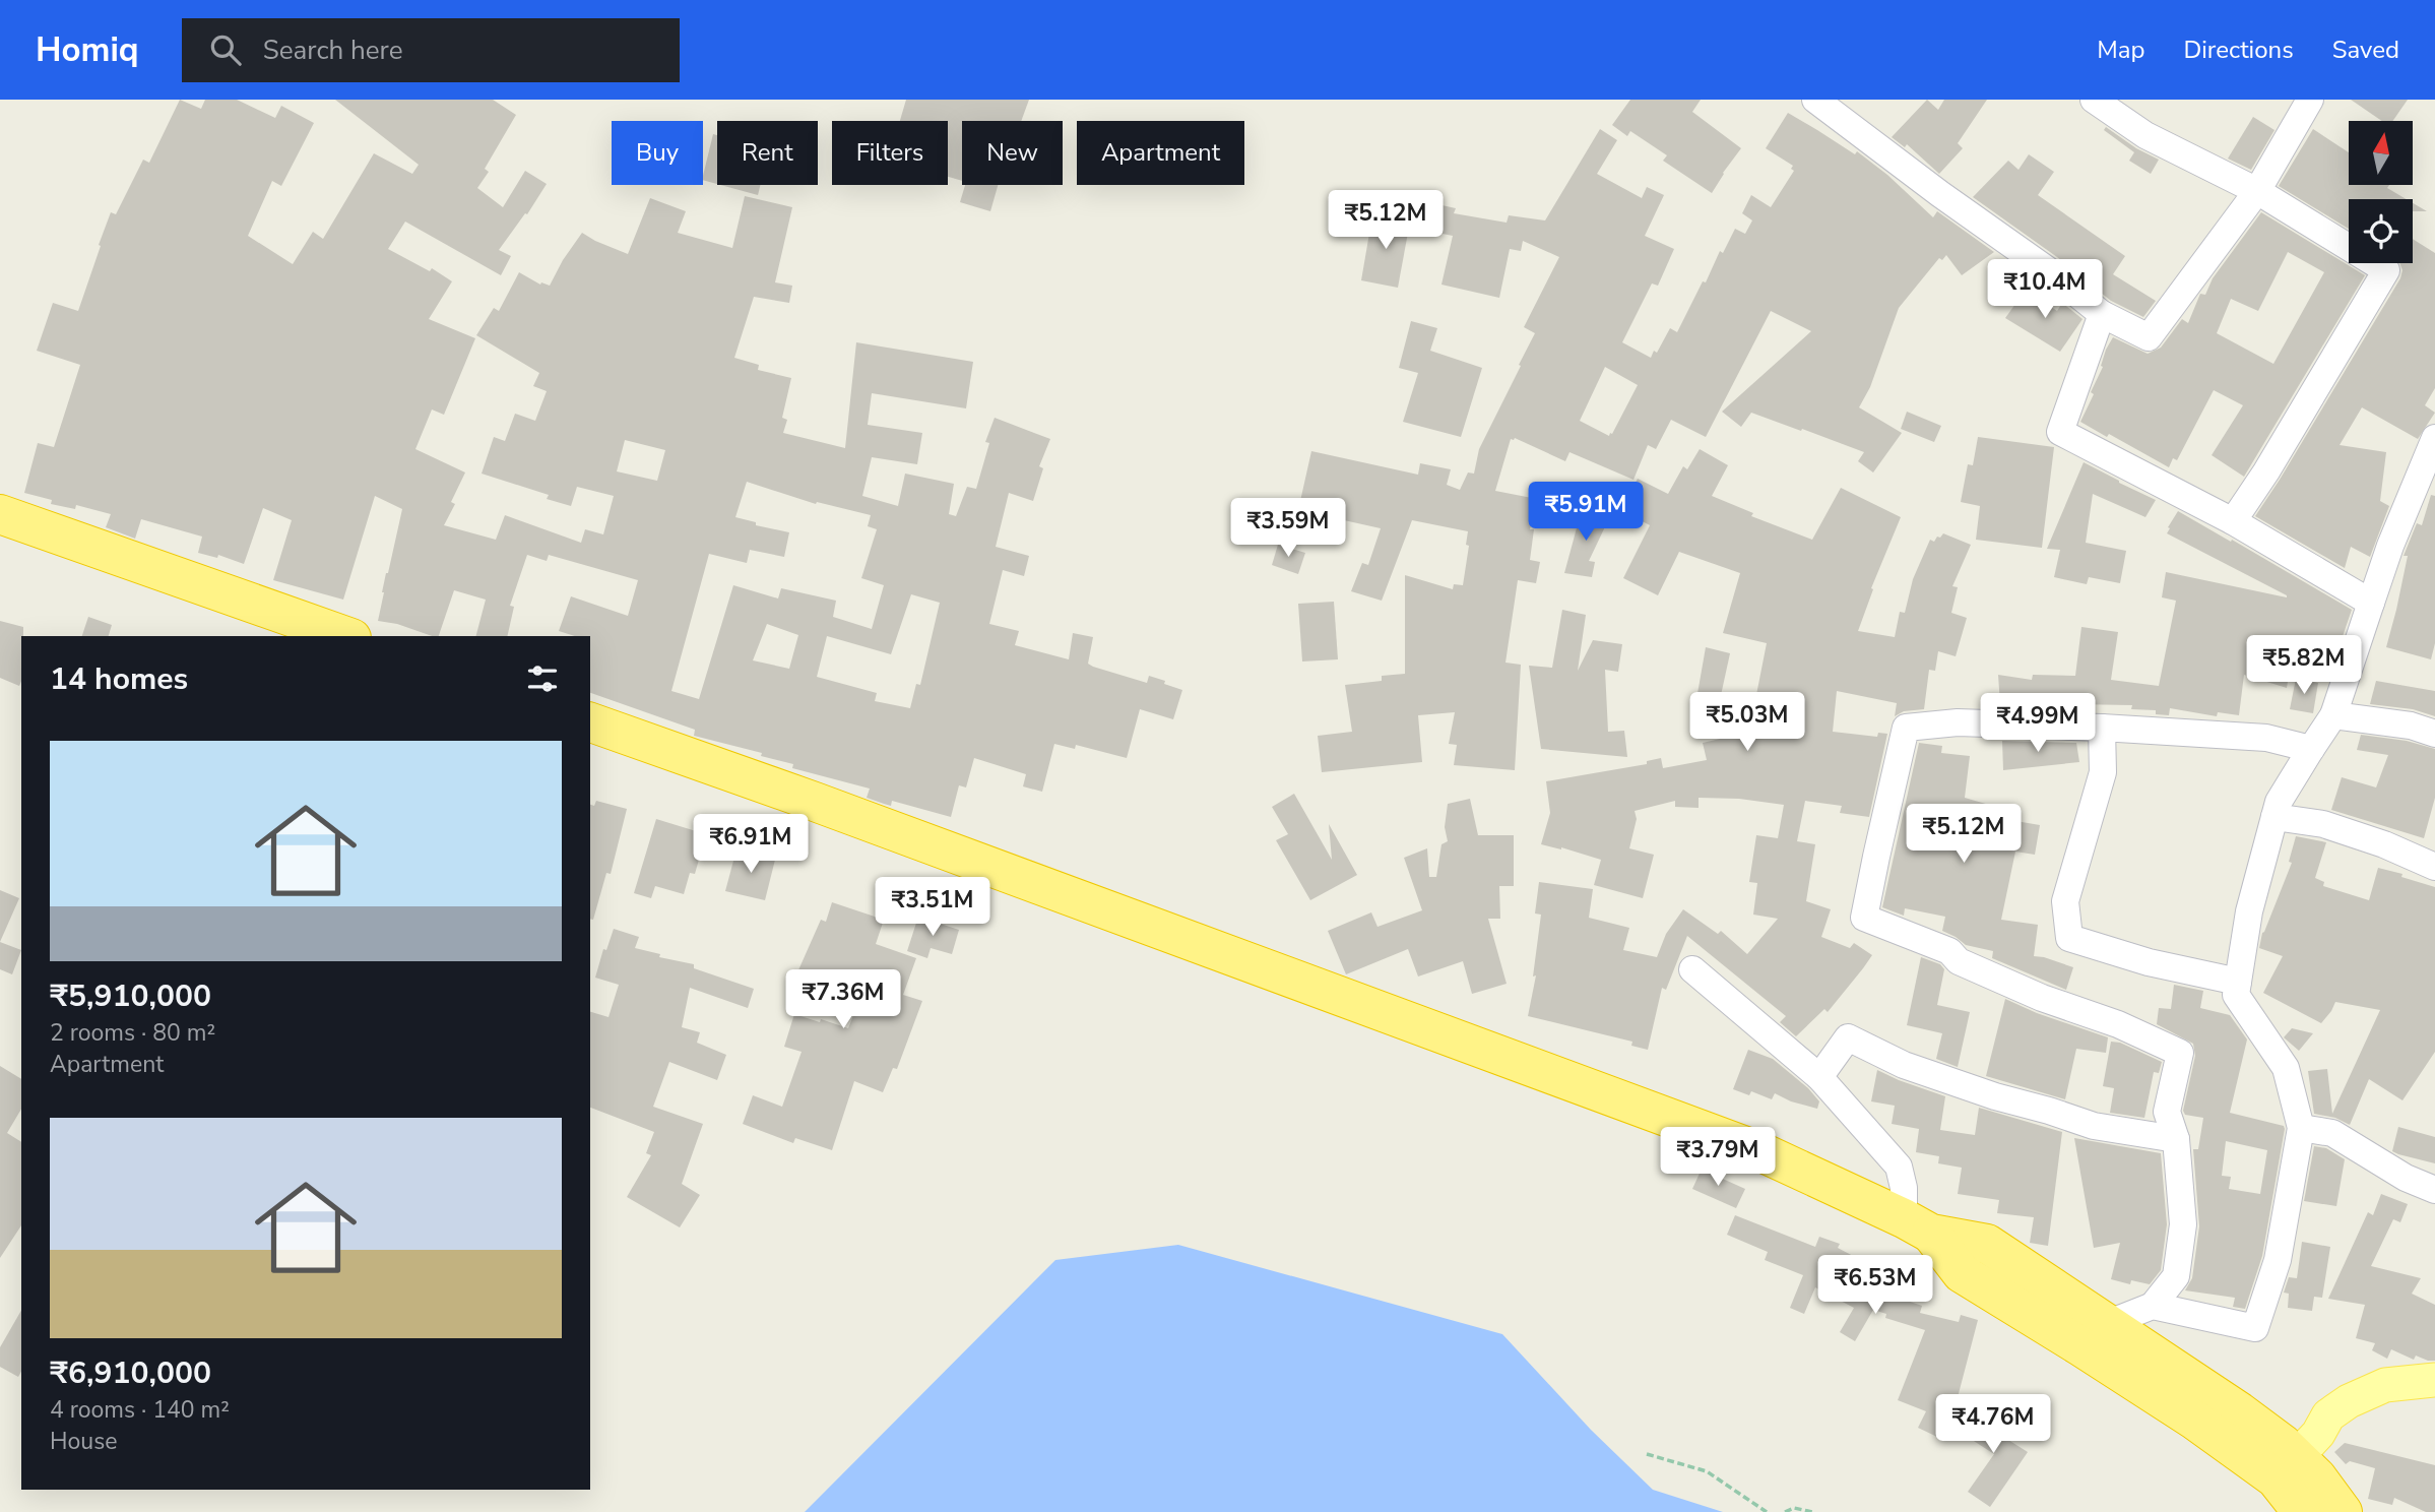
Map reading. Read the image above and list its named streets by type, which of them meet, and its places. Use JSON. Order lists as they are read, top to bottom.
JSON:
{
  "north": "top",
  "page": {
    "header": "Homiq",
    "search": "Search here",
    "nav": ["Map", "Directions", "Saved"],
    "chip": [
      "Buy",
      "Rent",
      "Filters",
      "New",
      "Apartment"
    ],
    "price": [
      "₹5.12M",
      "₹10.4M",
      "₹5.91M",
      "₹3.59M",
      "₹5.82M",
      "₹5.03M",
      "₹4.99M",
      "₹5.12M",
      "₹6.91M",
      "₹3.51M",
      "₹7.36M",
      "₹3.79M",
      "₹6.53M",
      "₹4.76M"
    ],
    "heading": "14 homes",
    "list": [
      {
        "name": "₹5,910,000",
        "note": "2 rooms · 80 m² · Apartment"
      },
      {
        "name": "₹6,910,000",
        "note": "4 rooms · 140 m² · House"
      }
    ]
  }
}
